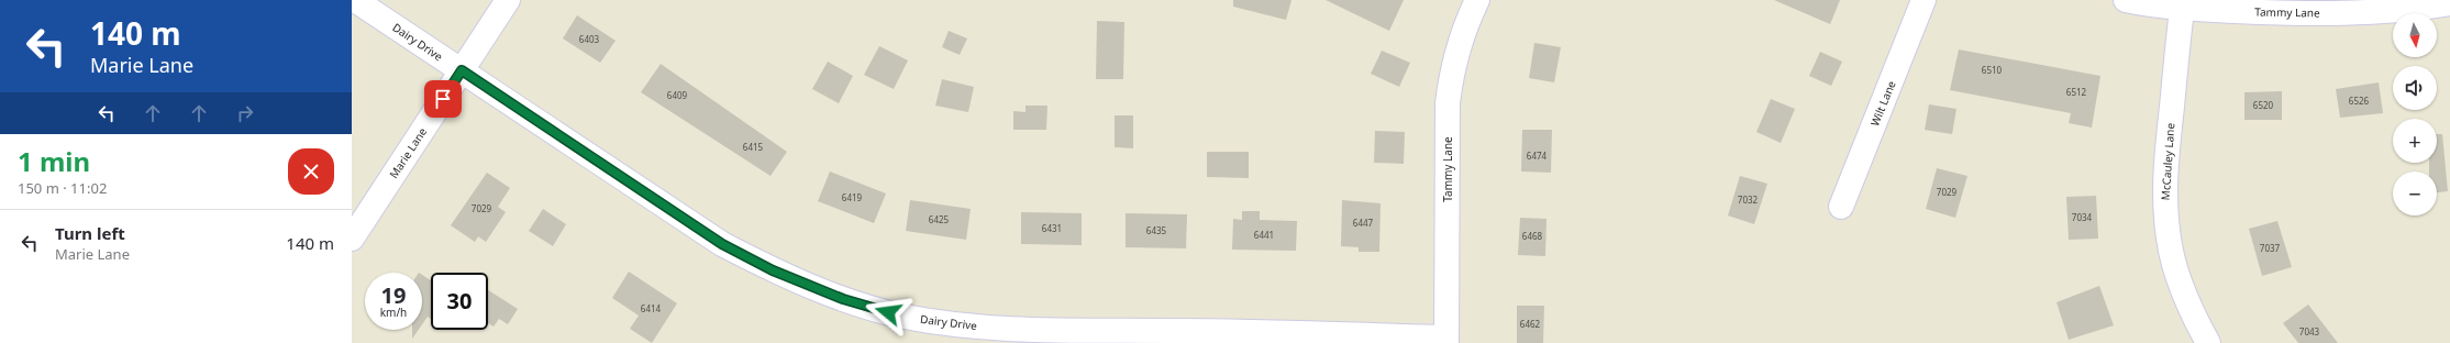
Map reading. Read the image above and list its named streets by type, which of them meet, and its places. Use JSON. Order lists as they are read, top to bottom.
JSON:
{
  "streets": {
    "street": [
      "Tammy Lane",
      "Dairy Drive",
      "Wilt Lane",
      "Marie Lane",
      "McCauley Lane"
    ]
  },
  "crossings": [
    ["Tammy Lane", "Dairy Drive"],
    ["Tammy Lane", "McCauley Lane"],
    ["Dairy Drive", "Marie Lane"]
  ],
  "house_numbers": [
    "6403",
    "6510",
    "6512",
    "6409",
    "6526",
    "6520",
    "6415",
    "6474",
    "7029",
    "6419",
    "7032",
    "7029",
    "7034",
    "6425",
    "6447",
    "6431",
    "6435",
    "6441",
    "6468",
    "7037",
    "6414",
    "6462",
    "7043"
  ],
  "north": "bottom",
  "page": {
    "turn": ["140 m", "Marie Lane"],
    "map_buttons": ["+", "−"],
    "heading": ["1 min", "150 m · 11:02"],
    "list": [
      {
        "name": "Turn left",
        "note": "Marie Lane",
        "value": "140 m"
      }
    ],
    "speed": "19 km/h",
    "limit": "30"
  }
}
